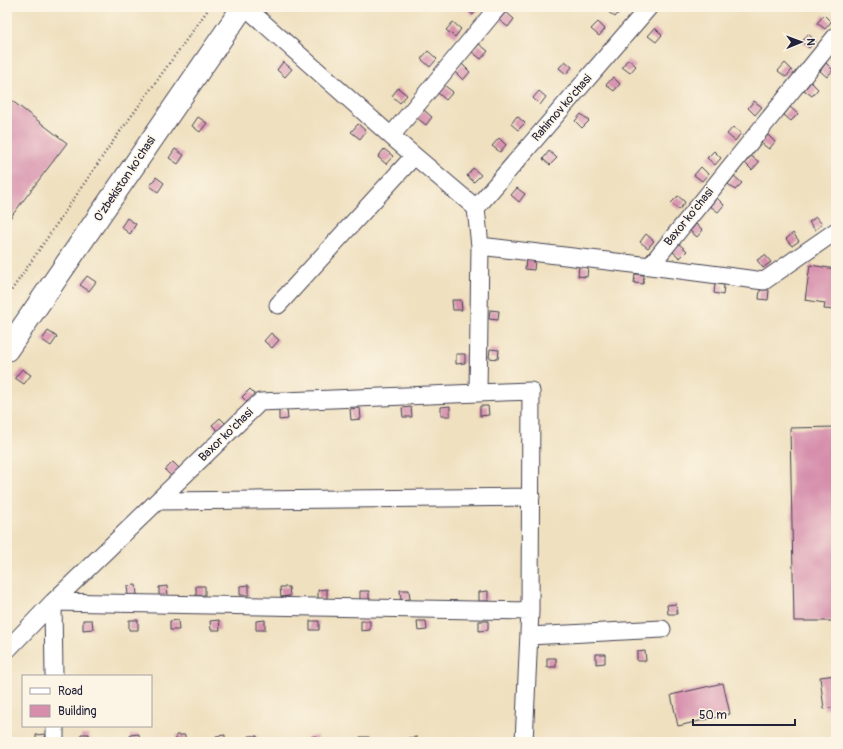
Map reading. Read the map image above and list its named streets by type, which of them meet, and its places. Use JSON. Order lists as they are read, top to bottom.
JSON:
{
  "streets": {
    "main road": ["O'zbekiston ko'chasi"],
    "street": ["Rahimov ko'chasi", "Baxor ko'chasi"]
  },
  "legend": ["Road", "Building"],
  "scale_bar": "50 m",
  "north": "right"
}
